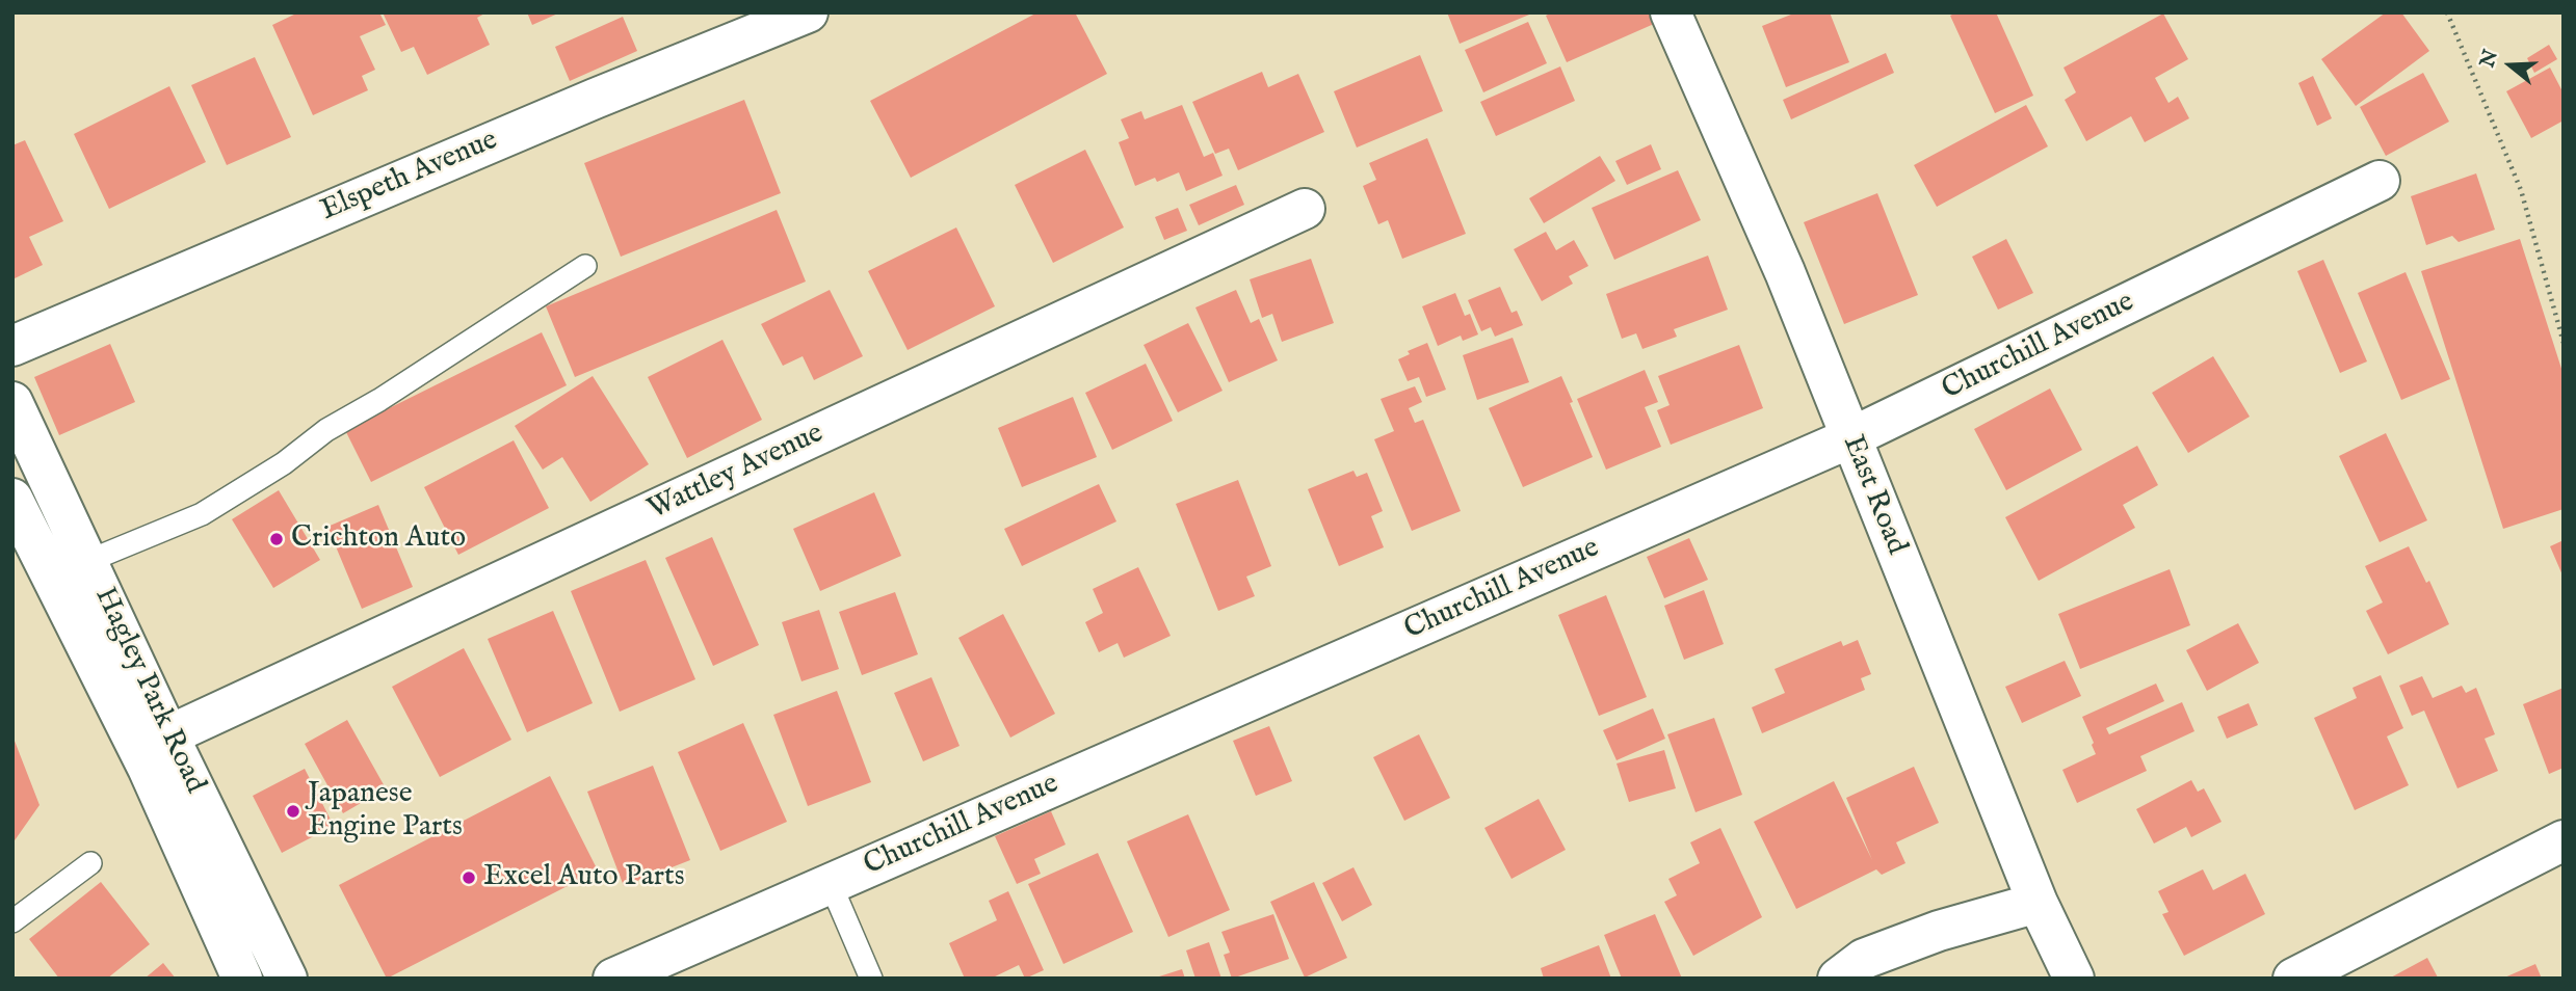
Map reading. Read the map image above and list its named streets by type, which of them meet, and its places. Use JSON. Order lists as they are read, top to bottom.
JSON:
{
  "streets": {
    "street": [
      "Elspeth Avenue",
      "Churchill Avenue",
      "Wattley Avenue",
      "East Road",
      "Hagley Park Road"
    ]
  },
  "crossings": [
    ["Churchill Avenue", "East Road"],
    ["Wattley Avenue", "Hagley Park Road"]
  ],
  "places": ["Crichton Auto", "Japanese Engine Parts", "Excel Auto Parts"],
  "north": "left"
}
